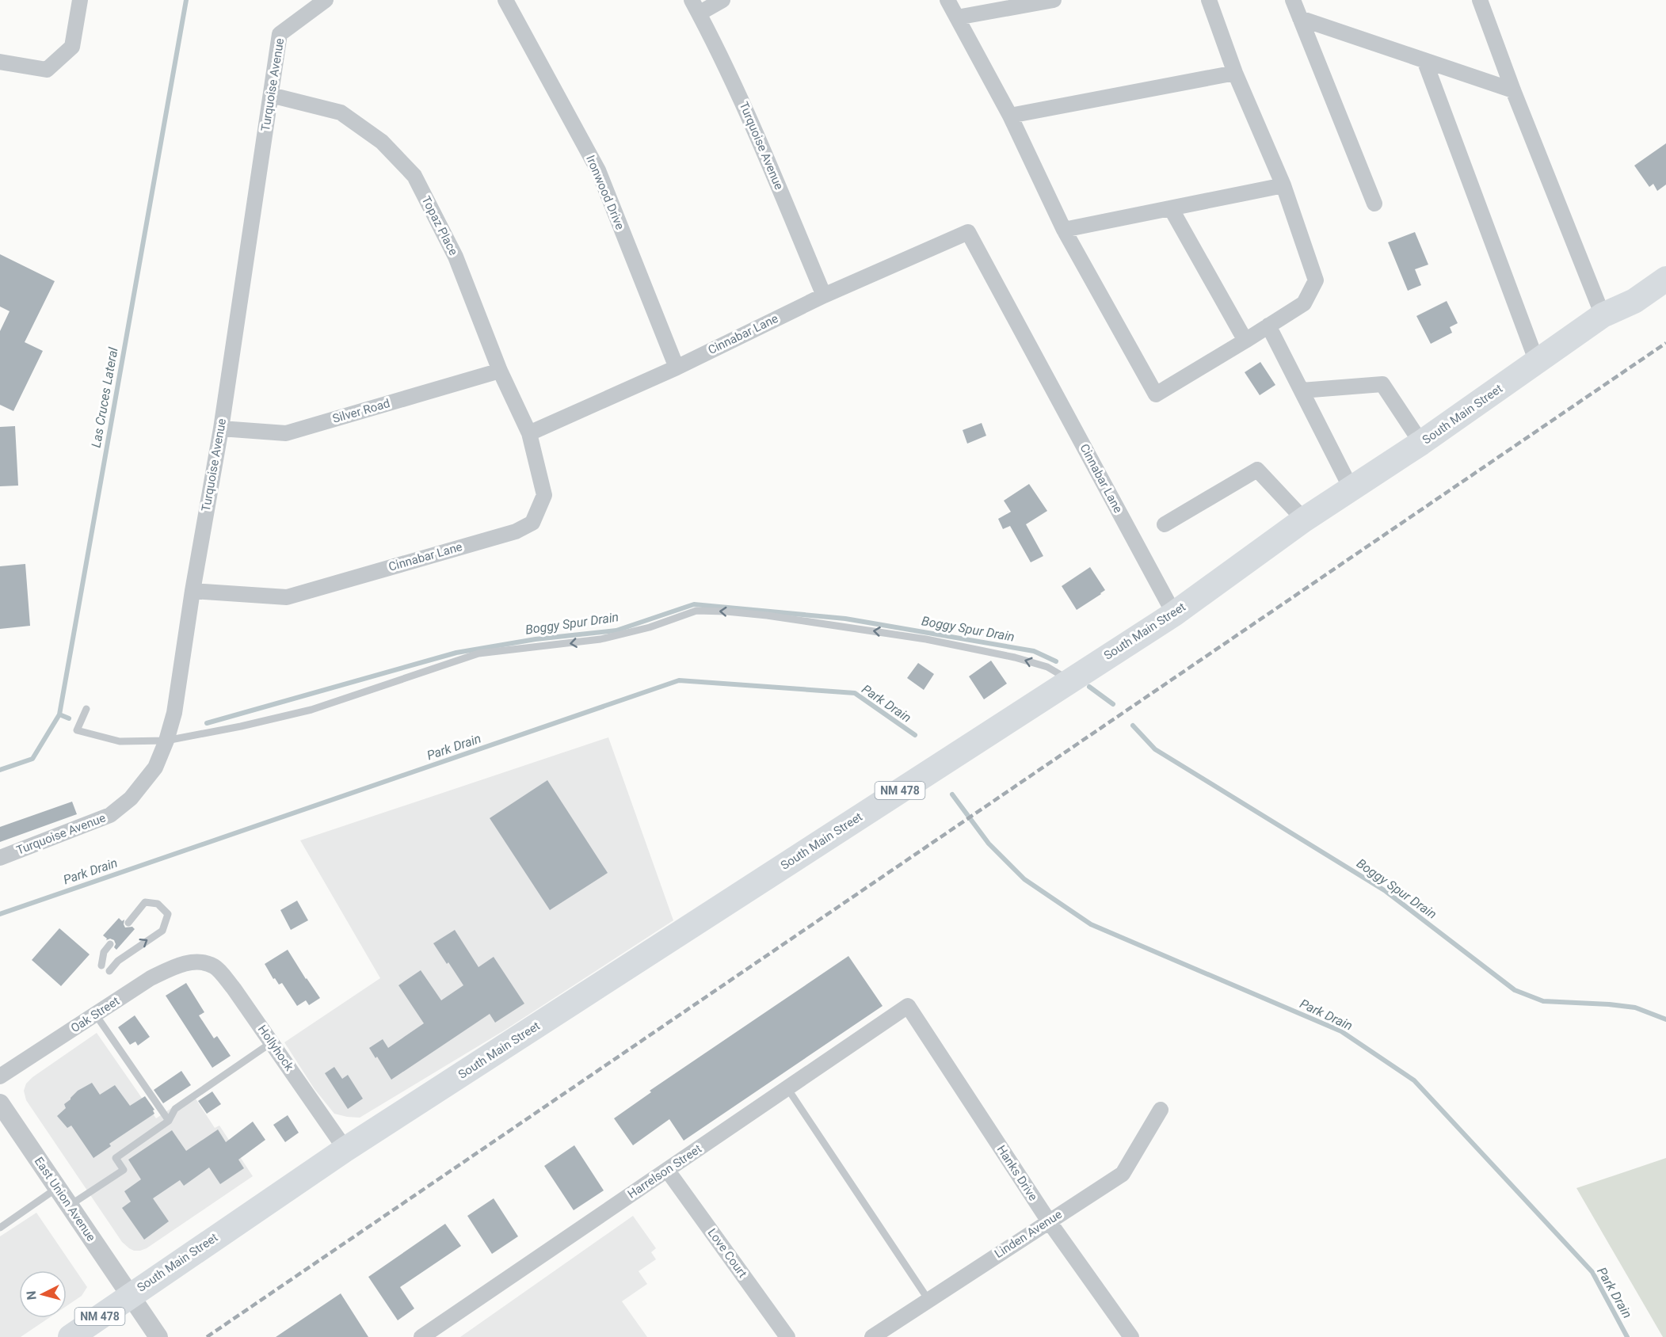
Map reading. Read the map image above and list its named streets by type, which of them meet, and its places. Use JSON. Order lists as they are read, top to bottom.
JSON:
{
  "streets": {
    "main road": ["South Main Street", "NM 478"],
    "street": [
      "Turquoise Avenue",
      "Ironwood Drive",
      "Topaz Place",
      "Cinnabar Lane",
      "Silver Road",
      "Oak Street",
      "Hollyhock",
      "Harrelson Street",
      "Hanks Drive",
      "East Union Avenue",
      "Linden Avenue",
      "Love Court"
    ]
  },
  "crossings": [
    ["Turquoise Avenue", "Topaz Place"],
    ["Turquoise Avenue", "Cinnabar Lane"],
    ["Turquoise Avenue", "Silver Road"],
    ["Ironwood Drive", "Cinnabar Lane"],
    ["Topaz Place", "Cinnabar Lane"],
    ["Topaz Place", "Silver Road"],
    ["Cinnabar Lane", "South Main Street"],
    ["South Main Street", "Hollyhock"],
    ["South Main Street", "East Union Avenue"],
    ["Oak Street", "Hollyhock"],
    ["Harrelson Street", "Hanks Drive"],
    ["Harrelson Street", "Love Court"],
    ["Hanks Drive", "Linden Avenue"]
  ],
  "water": ["Las Cruces Lateral", "Boggy Spur Drain", "Park Drain"],
  "north": "left"
}
